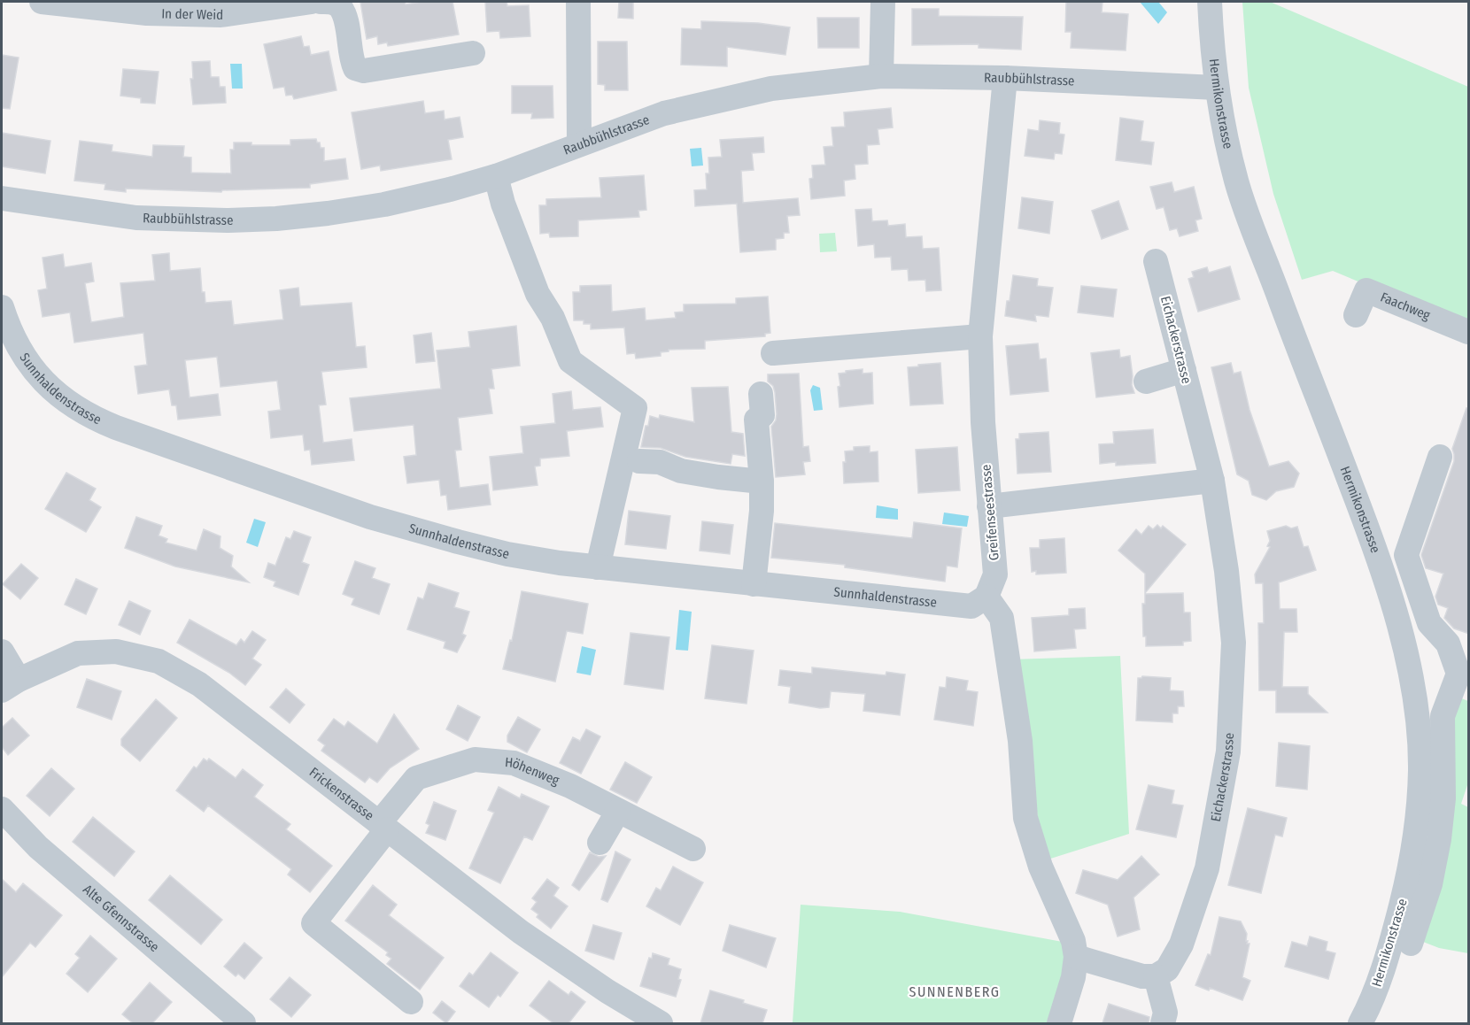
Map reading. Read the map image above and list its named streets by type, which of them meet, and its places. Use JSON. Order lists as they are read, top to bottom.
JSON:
{
  "streets": {
    "street": [
      "In der Weid",
      "Raubbühlstrasse",
      "Hermikonstrasse",
      "Faachweg",
      "Eichackerstrasse",
      "Sunnhaldenstrasse",
      "Greifenseestrasse",
      "Höhenweg",
      "Frickenstrasse",
      "Alte Gfennstrasse"
    ]
  },
  "crossings": [
    ["Raubbühlstrasse", "Hermikonstrasse"],
    ["Raubbühlstrasse", "Greifenseestrasse"],
    ["Sunnhaldenstrasse", "Greifenseestrasse"],
    ["Höhenweg", "Frickenstrasse"]
  ],
  "districts": ["SUNNENBERG"]
}
